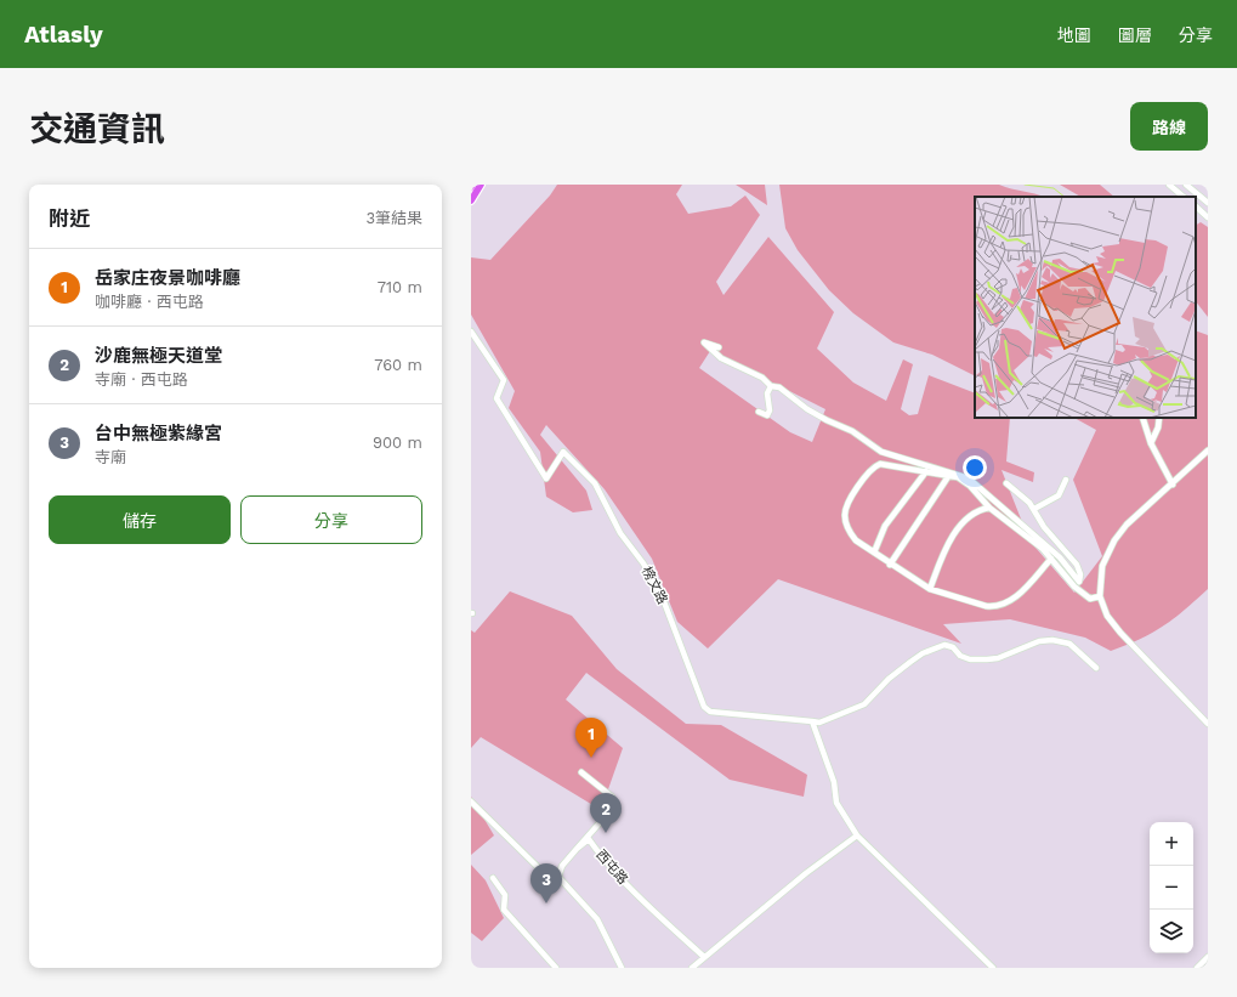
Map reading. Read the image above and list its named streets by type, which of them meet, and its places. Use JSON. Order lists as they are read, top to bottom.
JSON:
{
  "streets": {
    "street": ["榜文路", "西屯路"]
  },
  "page": {
    "header": "Atlasly",
    "nav": ["地圖", "圖層", "分享"],
    "title": "交通資訊",
    "buttons": [
      "路線",
      ["儲存", "分享"]
    ],
    "heading": ["附近", "3筆結果"],
    "list": [
      {
        "mark": "1",
        "name": "岳家庄夜景咖啡廳",
        "note": "咖啡廳 · 西屯路",
        "value": "710 m"
      },
      {
        "mark": "2",
        "name": "沙鹿無極天道堂",
        "note": "寺廟 · 西屯路",
        "value": "760 m"
      },
      {
        "mark": "3",
        "name": "台中無極紫緣宮",
        "note": "寺廟",
        "value": "900 m"
      }
    ],
    "pins": ["1", "2", "3"],
    "map_buttons": ["+", "−"]
  }
}
